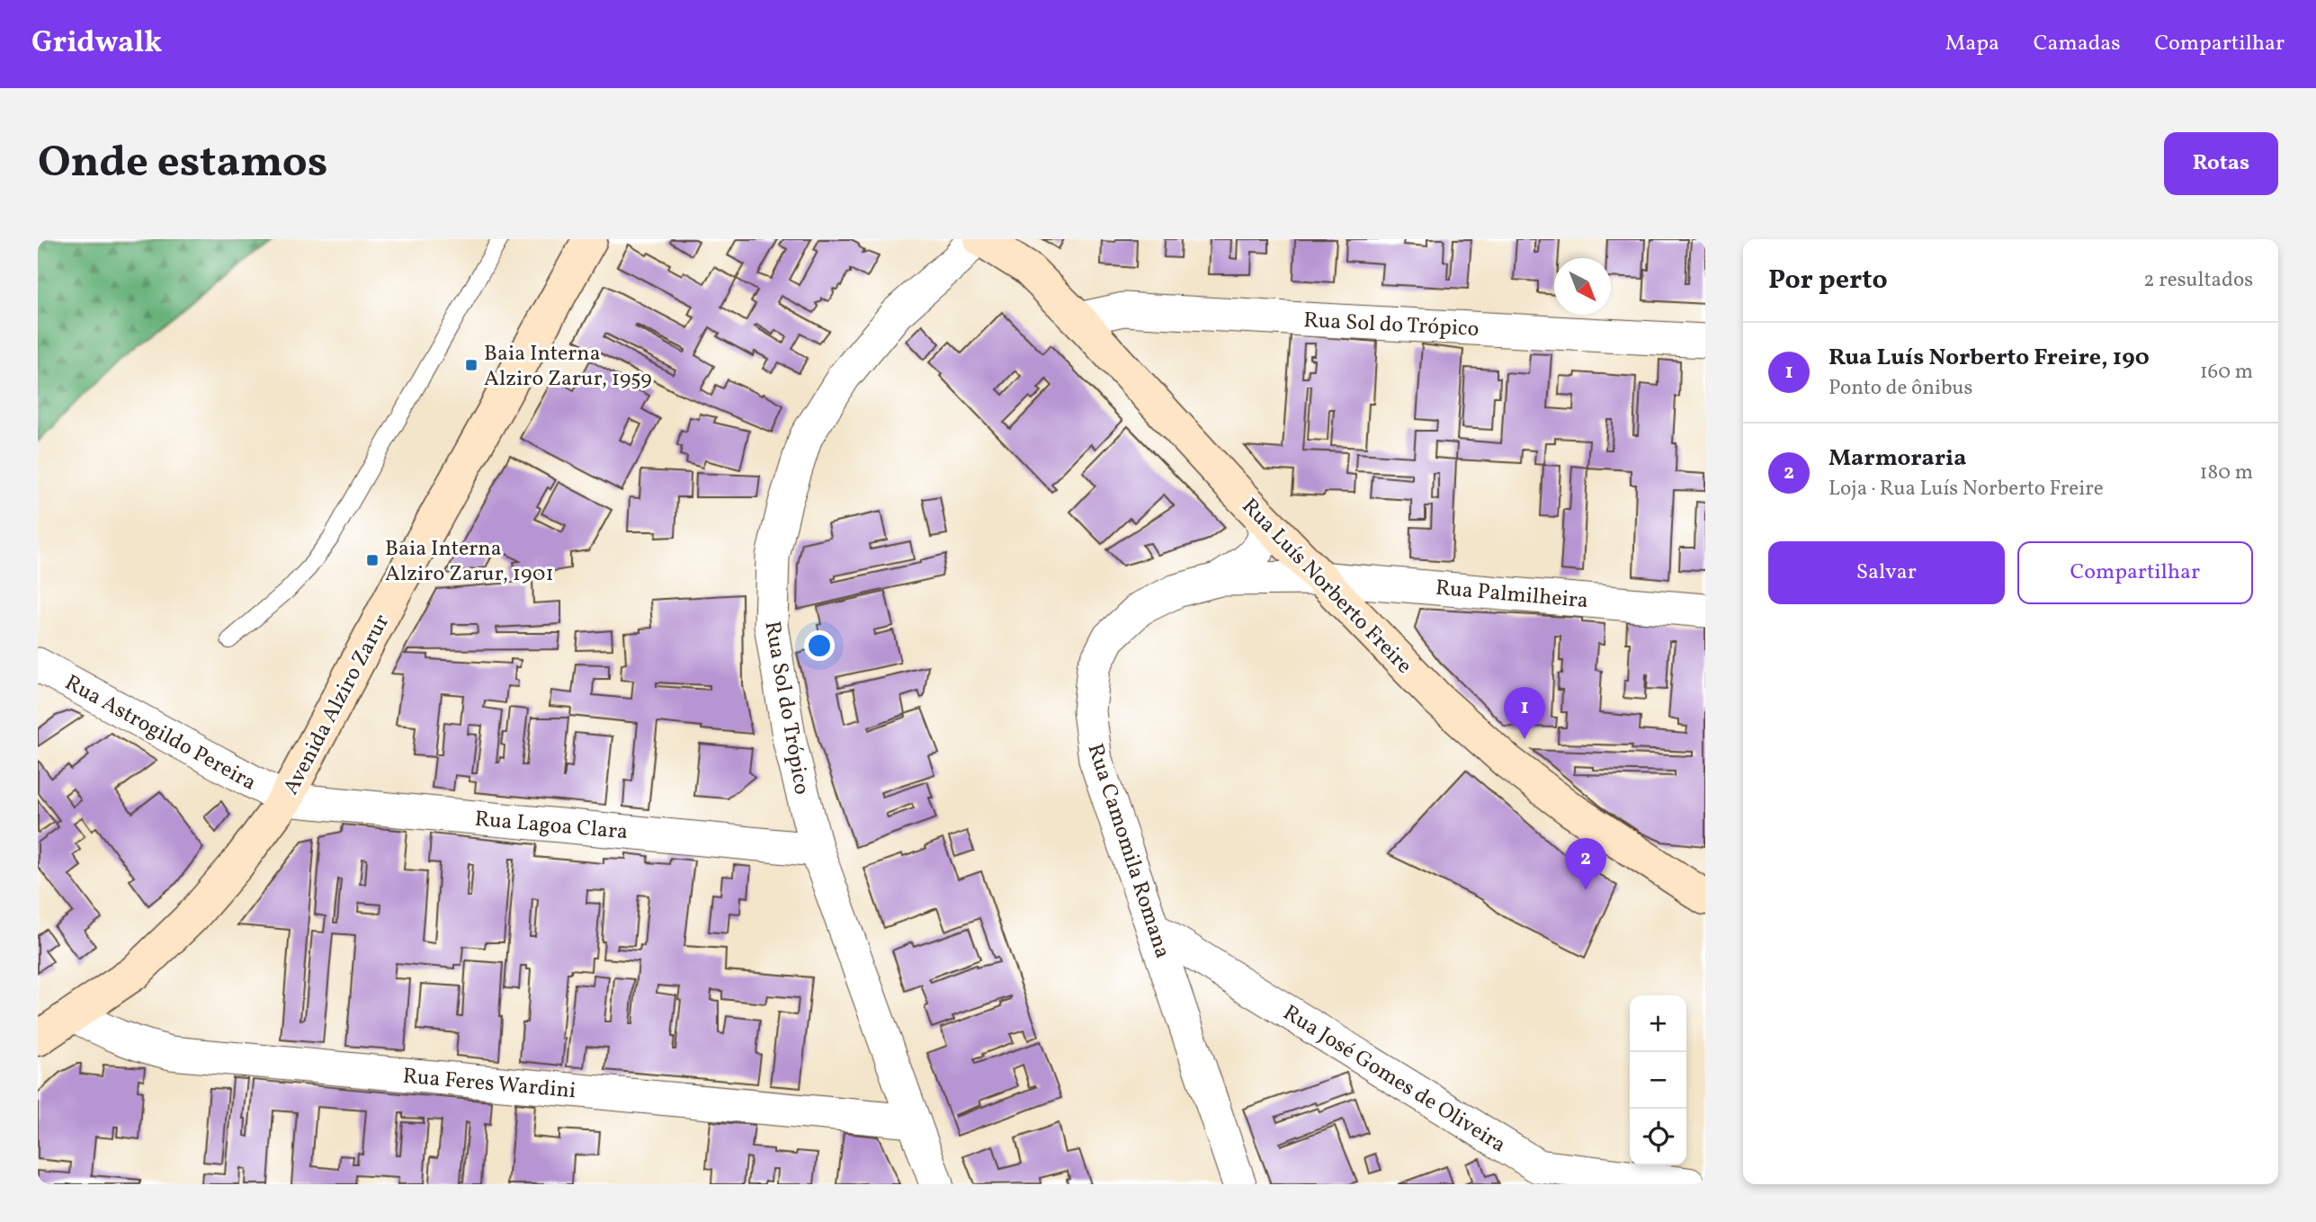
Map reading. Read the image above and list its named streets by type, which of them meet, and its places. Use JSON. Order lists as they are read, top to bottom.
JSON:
{
  "streets": {
    "main road": ["Rua Luís Norberto Freire", "Avenida Alziro Zarur"],
    "street": [
      "Rua Sol do Trópico",
      "Rua Palmilheira",
      "Rua Astrogildo Pereira",
      "Rua Lagoa Clara",
      "Rua Camomila Romana",
      "Rua José Gomes de Oliveira",
      "Rua Feres Wardini"
    ]
  },
  "crossings": [
    ["Rua Sol do Trópico", "Rua Luís Norberto Freire"],
    ["Rua Sol do Trópico", "Rua Lagoa Clara"],
    ["Rua Sol do Trópico", "Rua Feres Wardini"],
    ["Rua Luís Norberto Freire", "Rua Palmilheira"],
    ["Rua Luís Norberto Freire", "Rua Camomila Romana"],
    ["Rua Palmilheira", "Rua Camomila Romana"],
    ["Avenida Alziro Zarur", "Rua Astrogildo Pereira"],
    ["Avenida Alziro Zarur", "Rua Lagoa Clara"],
    ["Avenida Alziro Zarur", "Rua Feres Wardini"],
    ["Rua Astrogildo Pereira", "Rua Lagoa Clara"],
    ["Rua Camomila Romana", "Rua José Gomes de Oliveira"]
  ],
  "places": {
    "transit": ["Baia Interna Alziro Zarur, 1959", "Baia Interna Alziro Zarur, 1901"]
  },
  "north": "bottom right",
  "page": {
    "header": "Gridwalk",
    "nav": ["Mapa", "Camadas", "Compartilhar"],
    "buttons": [
      "Rotas",
      ["Salvar", "Compartilhar"]
    ],
    "title": "Onde estamos",
    "heading": ["Por perto", "2 resultados"],
    "list": [
      {
        "mark": "1",
        "name": "Rua Luís Norberto Freire, 190",
        "note": "Ponto de ônibus",
        "value": "160 m"
      },
      {
        "mark": "2",
        "name": "Marmoraria",
        "note": "Loja · Rua Luís Norberto Freire",
        "value": "180 m"
      }
    ],
    "pins": ["1", "2"],
    "map_buttons": ["+", "−"]
  }
}
